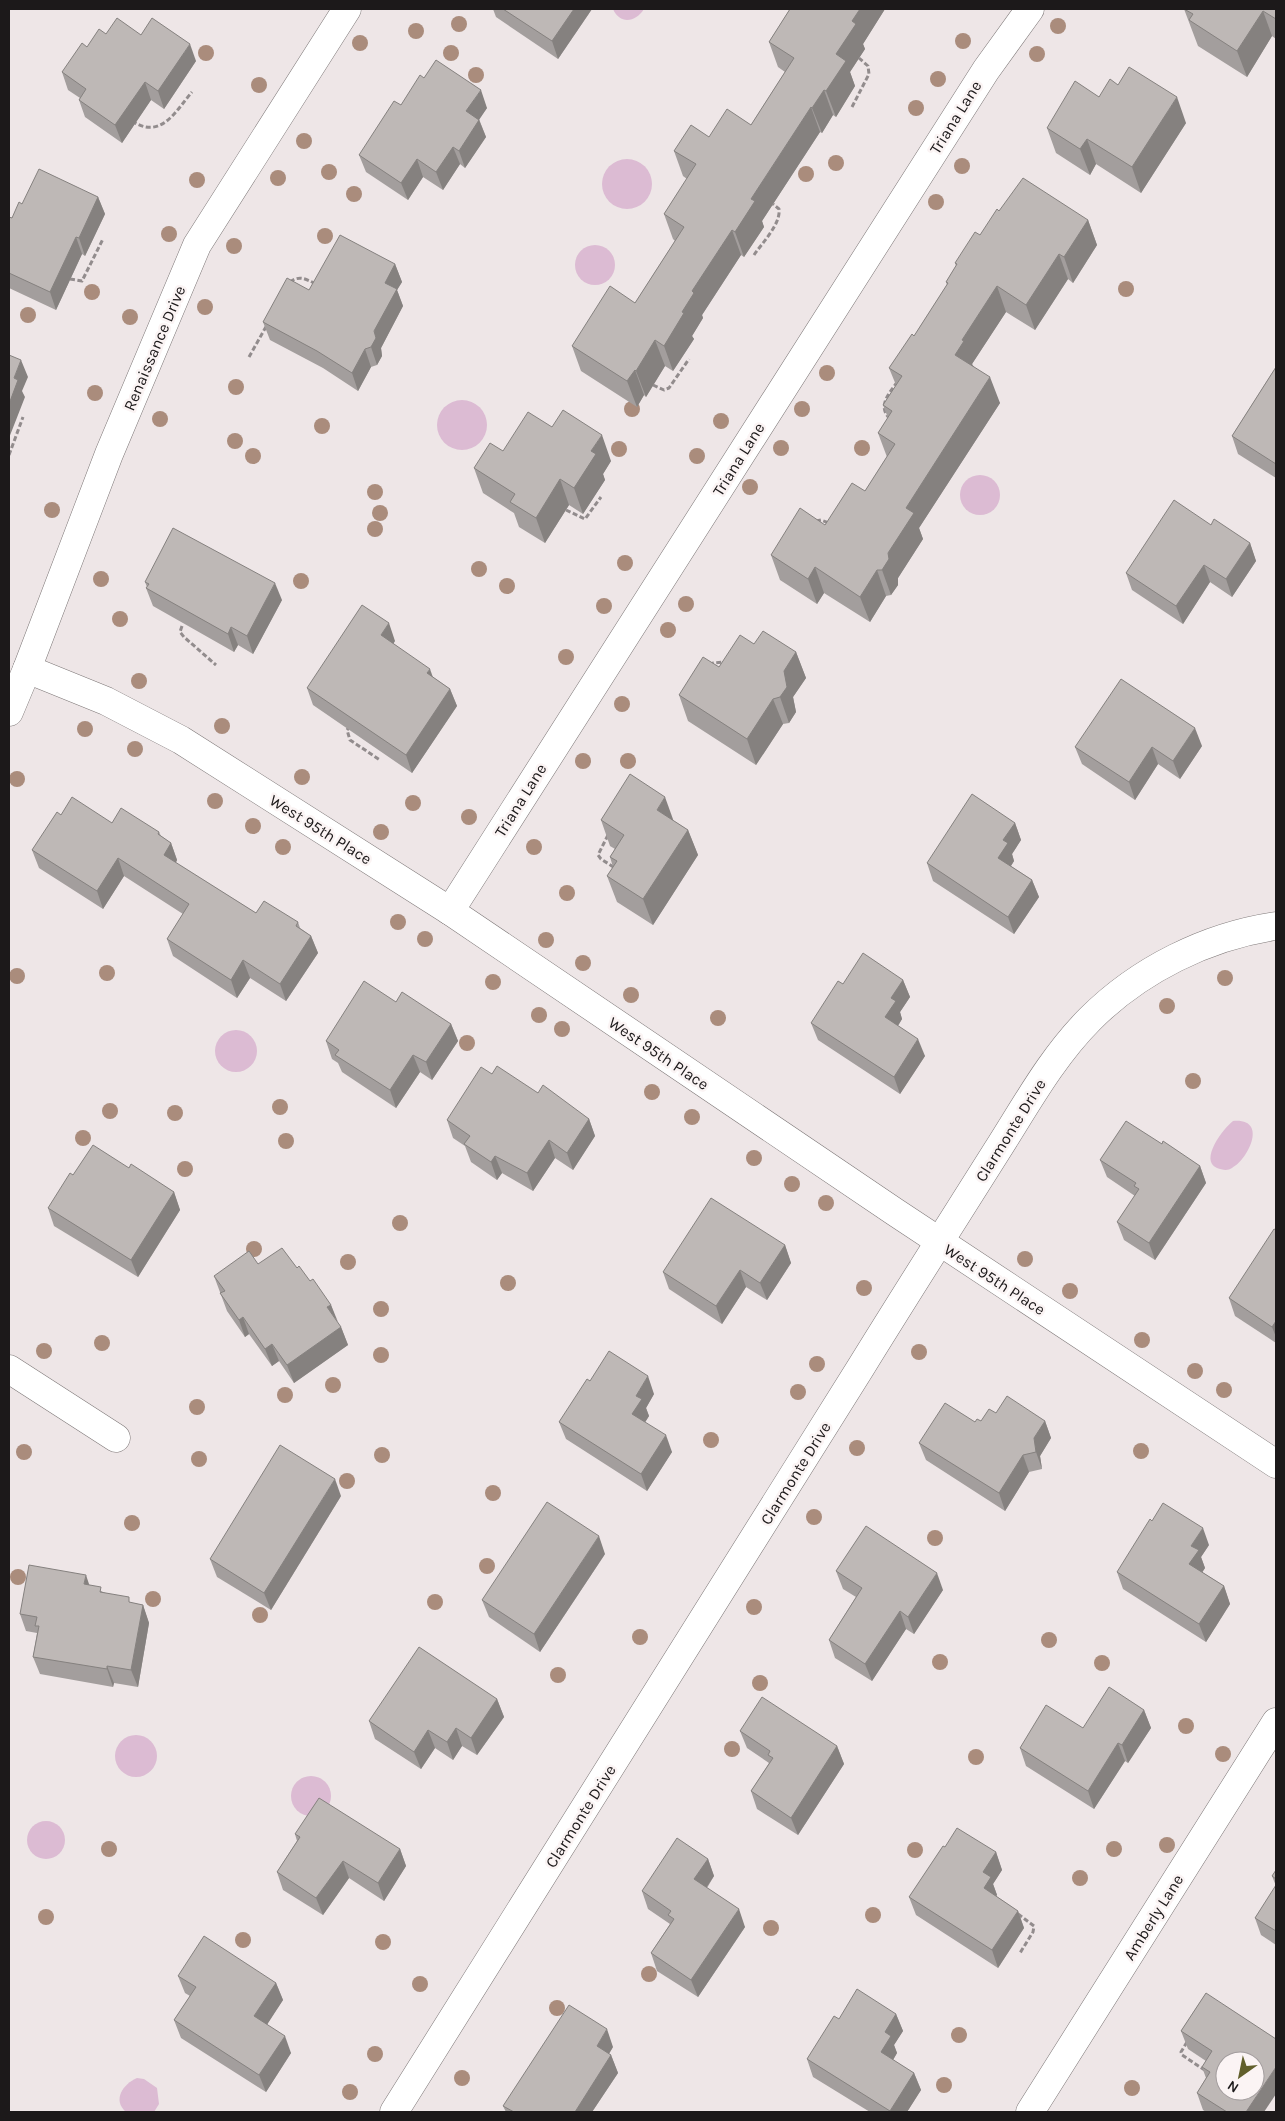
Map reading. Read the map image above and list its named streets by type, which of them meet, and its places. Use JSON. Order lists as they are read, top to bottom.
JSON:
{
  "streets": {
    "street": [
      "Triana Lane",
      "Renaissance Drive",
      "West 95th Place",
      "Clarmonte Drive",
      "Amberly Lane"
    ]
  },
  "crossings": [
    ["Triana Lane", "West 95th Place"],
    ["Renaissance Drive", "West 95th Place"],
    ["West 95th Place", "Clarmonte Drive"]
  ],
  "north": "bottom left"
}
